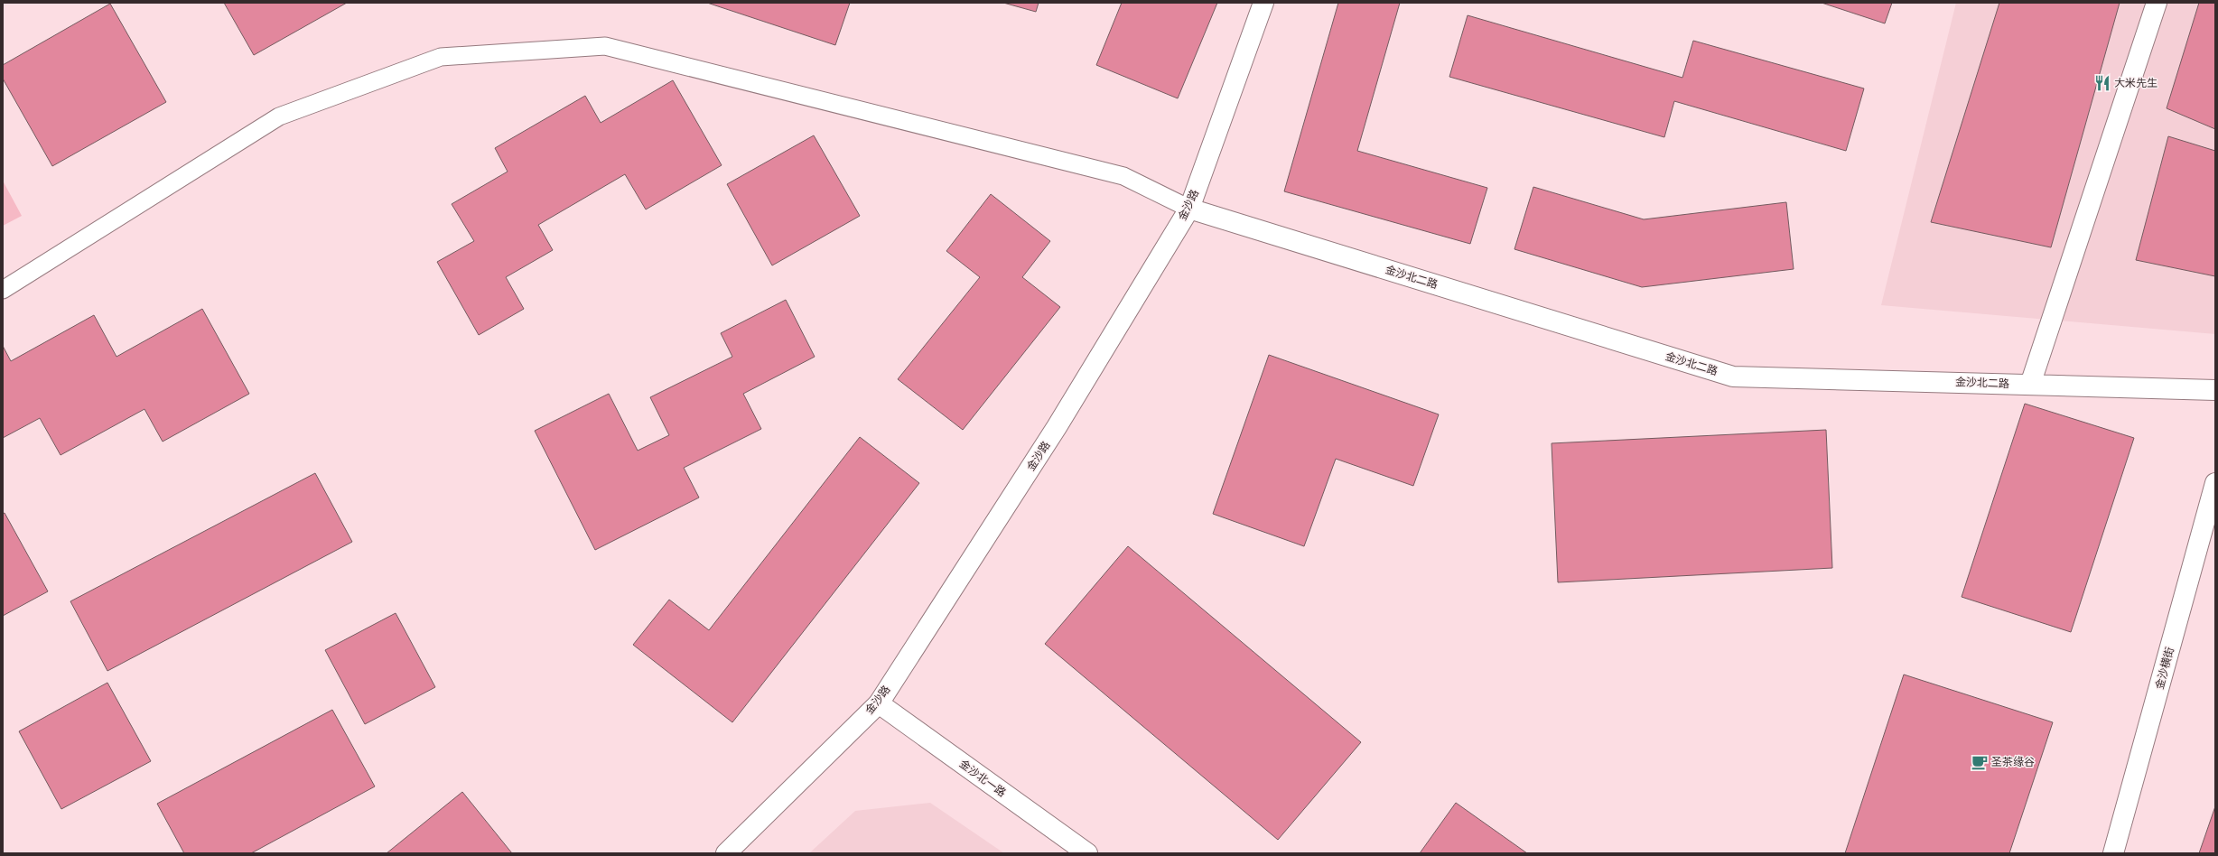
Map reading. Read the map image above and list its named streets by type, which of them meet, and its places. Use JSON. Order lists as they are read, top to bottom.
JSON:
{
  "streets": {
    "street": [
      "金沙路",
      "金沙北二路",
      "金沙横街",
      "金沙北一路"
    ]
  },
  "crossings": [
    ["金沙路", "金沙北二路"],
    ["金沙路", "金沙北一路"]
  ],
  "places": {
    "restaurant": ["大米先生"],
    "cafe": ["圣茶缘谷"]
  }
}
